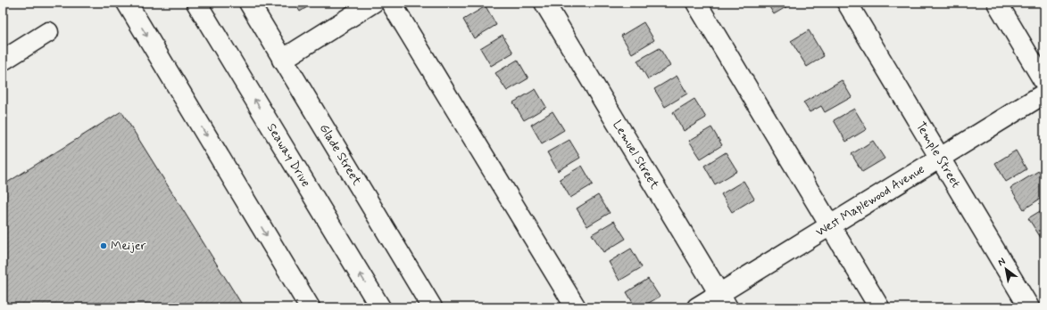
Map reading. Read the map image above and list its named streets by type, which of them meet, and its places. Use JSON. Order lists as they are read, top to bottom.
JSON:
{
  "streets": {
    "main road": [
      "Seaway Drive",
      "Glade Street",
      "Lemuel Street",
      "Temple Street",
      "West Maplewood Avenue"
    ]
  },
  "crossings": [
    ["Lemuel Street", "West Maplewood Avenue"],
    ["Temple Street", "West Maplewood Avenue"]
  ],
  "places": ["Meijer"],
  "north": "top left"
}
